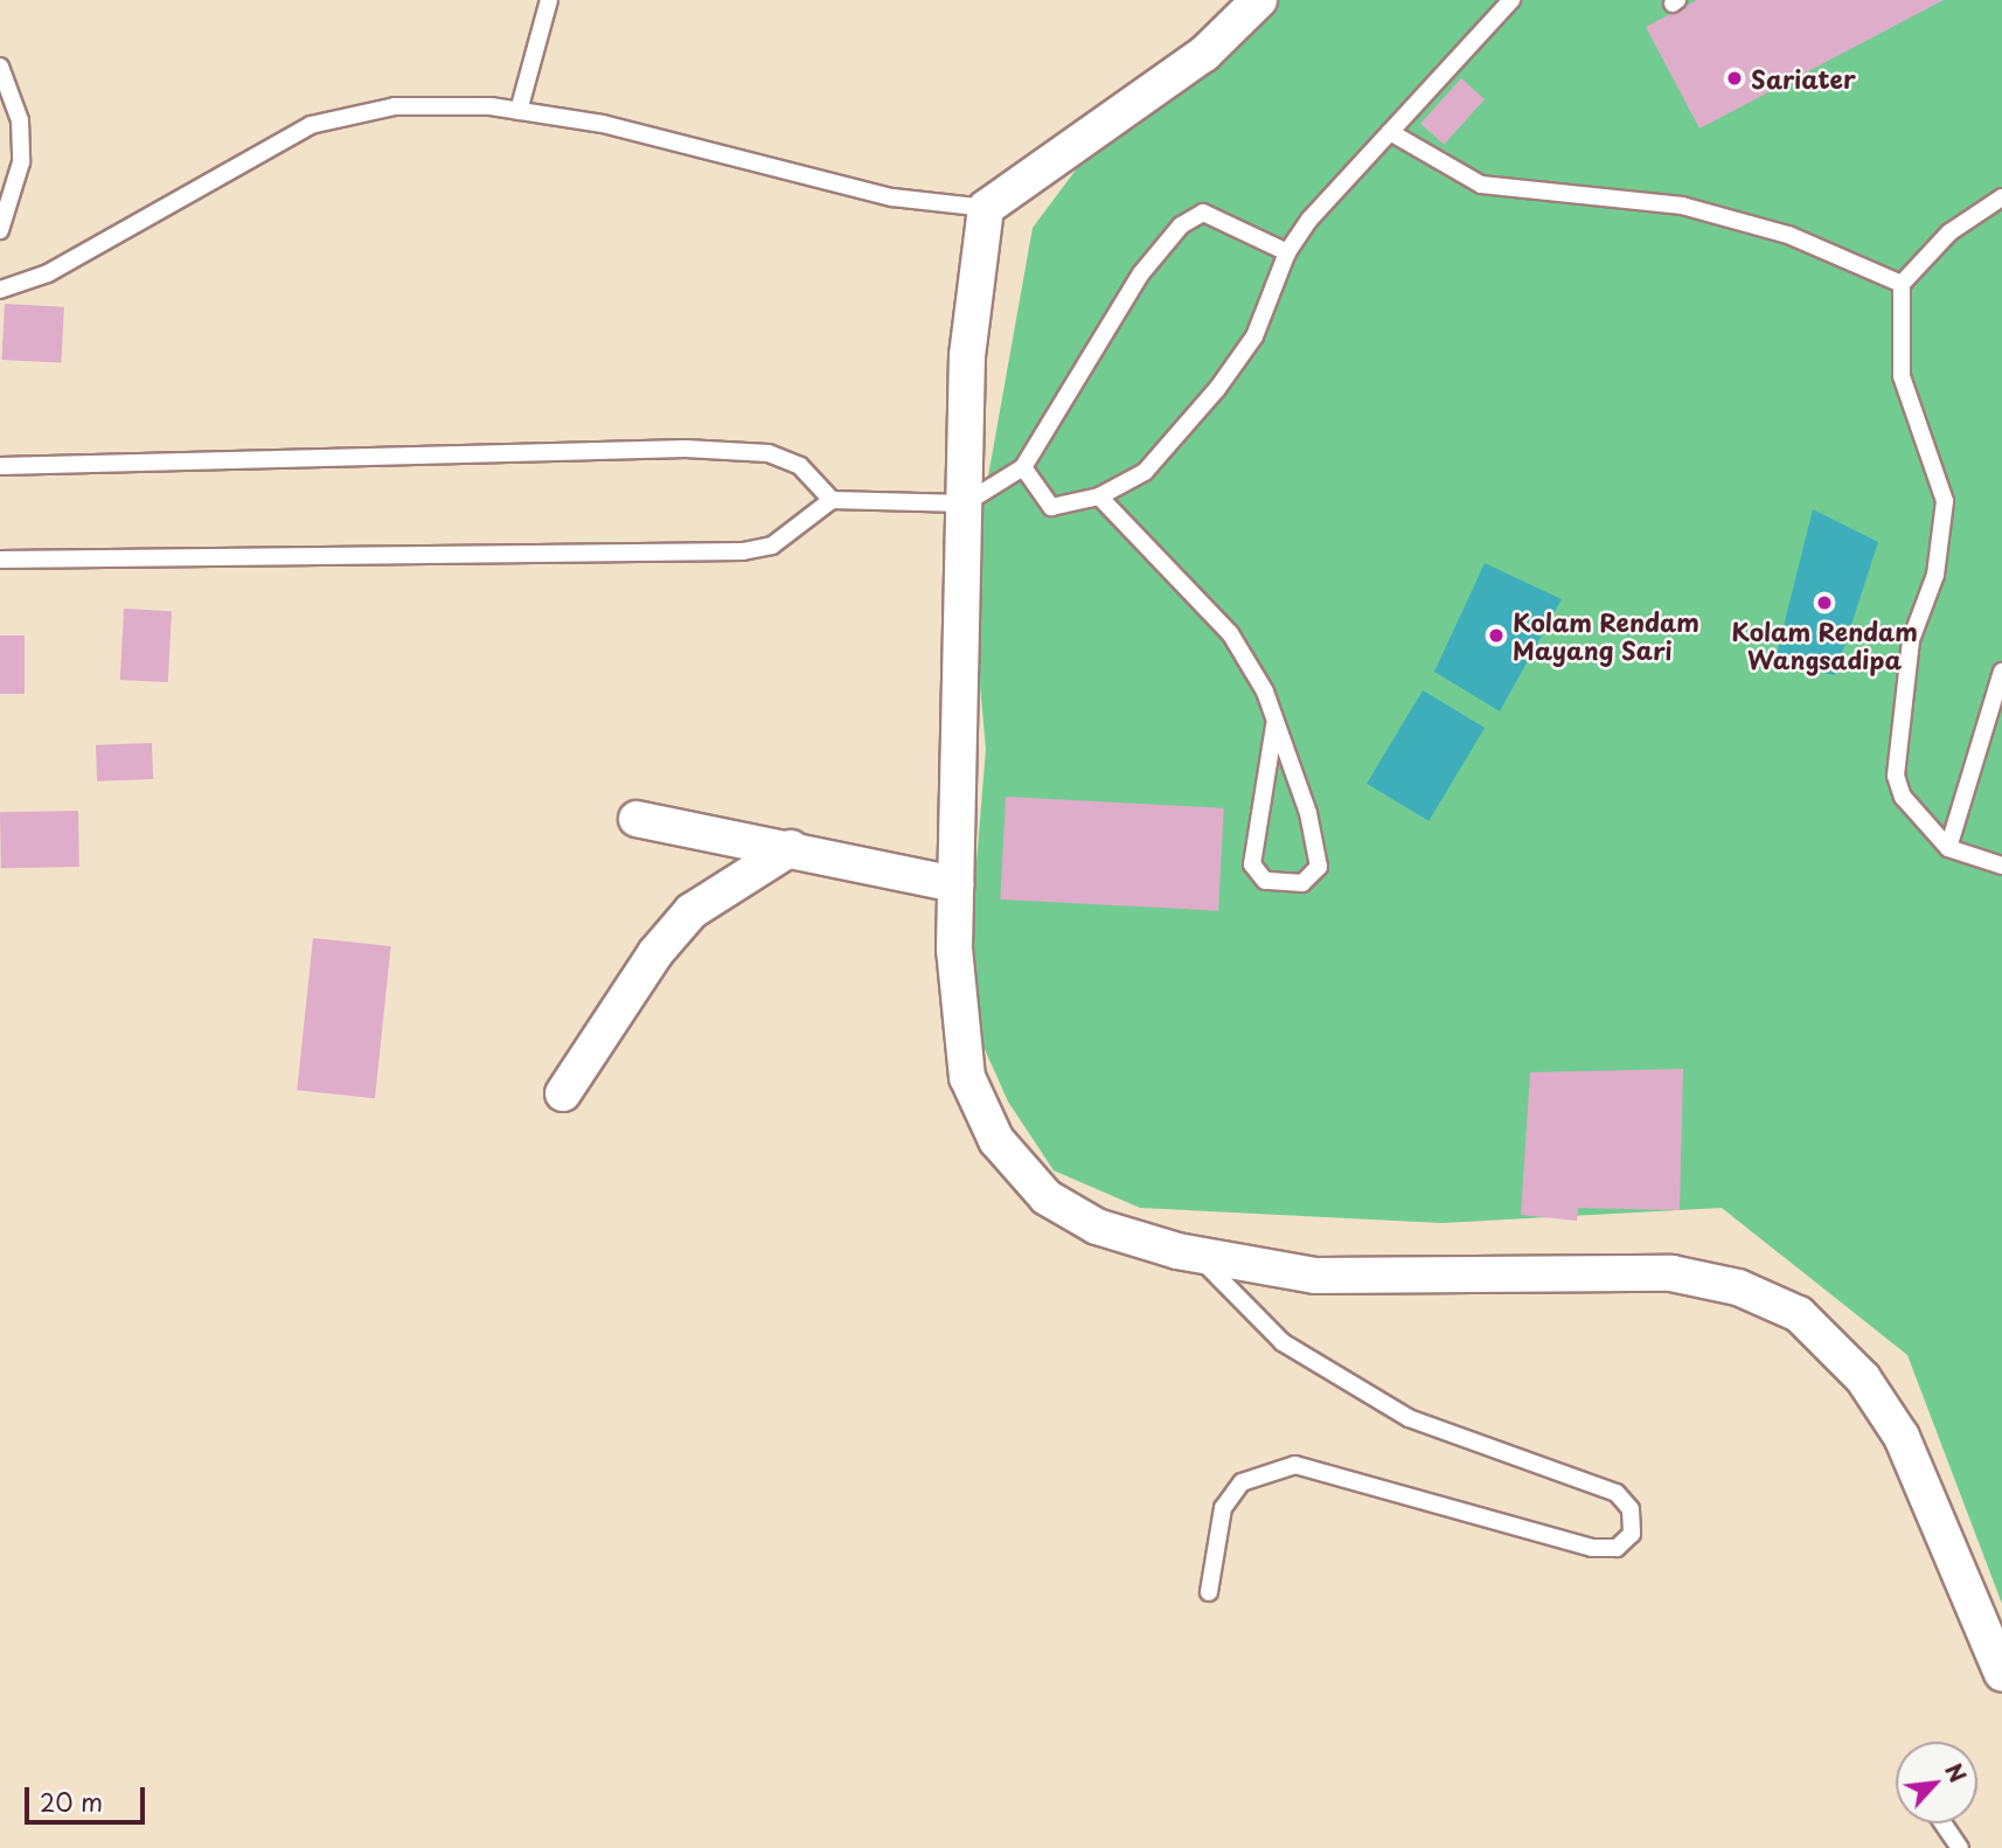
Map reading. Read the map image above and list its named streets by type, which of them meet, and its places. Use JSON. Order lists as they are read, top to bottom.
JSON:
{
  "places": ["Sariater", "Kolam Rendam Wangsadipa", "Kolam Rendam Mayang Sari"],
  "scale_bar": "20 m",
  "north": "top right"
}
